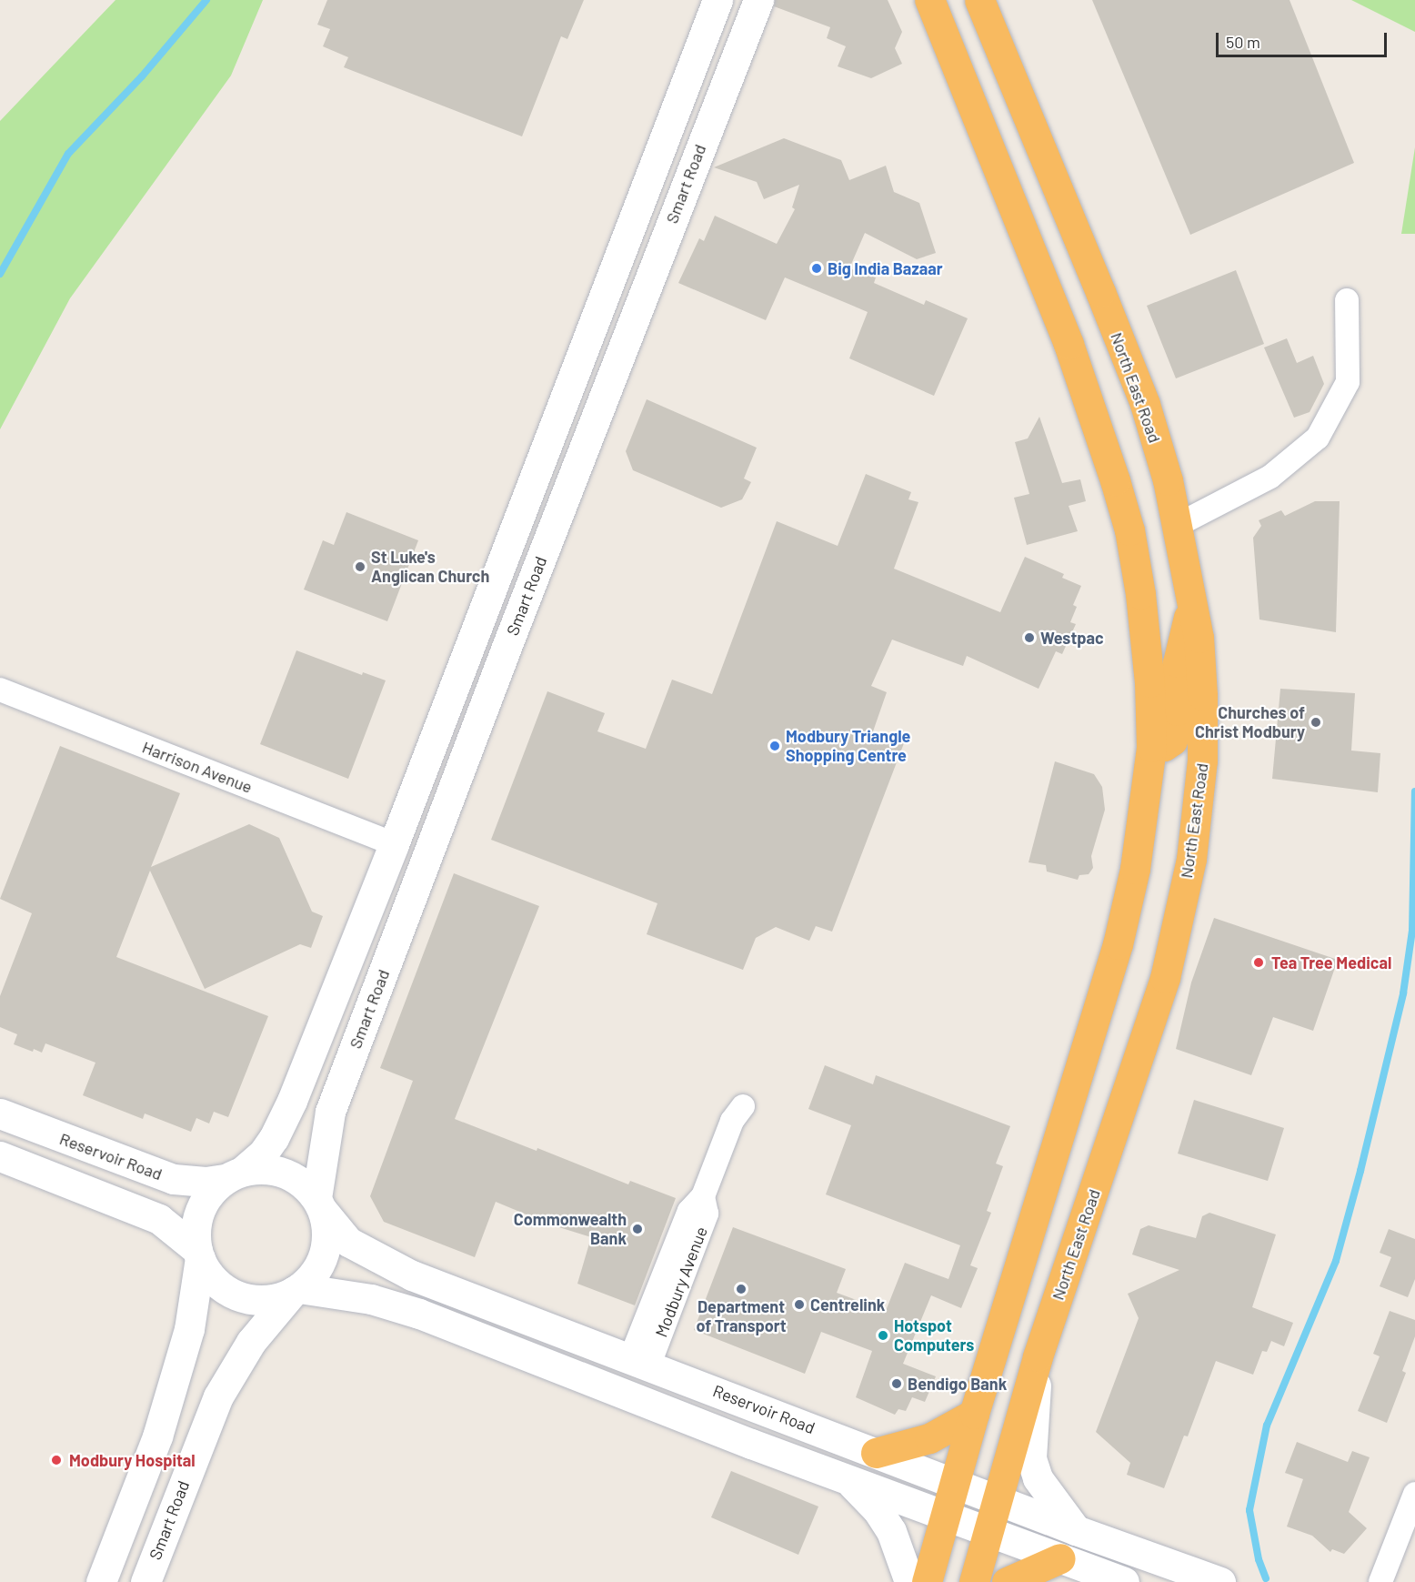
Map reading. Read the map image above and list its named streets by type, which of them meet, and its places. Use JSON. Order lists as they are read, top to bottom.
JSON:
{
  "streets": {
    "highway": ["North East Road"],
    "main road": ["Smart Road", "Reservoir Road"],
    "street": ["Harrison Avenue", "Modbury Avenue"]
  },
  "crossings": [
    ["Smart Road", "Reservoir Road"],
    ["North East Road", "Reservoir Road"],
    ["Reservoir Road", "Modbury Avenue"]
  ],
  "places": [
    "Big India Bazaar",
    "St Luke's Anglican Church",
    "Westpac",
    "Churches of Christ Modbury",
    "Modbury Triangle Shopping Centre",
    "Tea Tree Medical",
    "Commonwealth Bank",
    "Department of Transport",
    "Centrelink",
    "Hotspot Computers",
    "Bendigo Bank",
    "Modbury Hospital"
  ],
  "scale_bar": "50 m"
}
